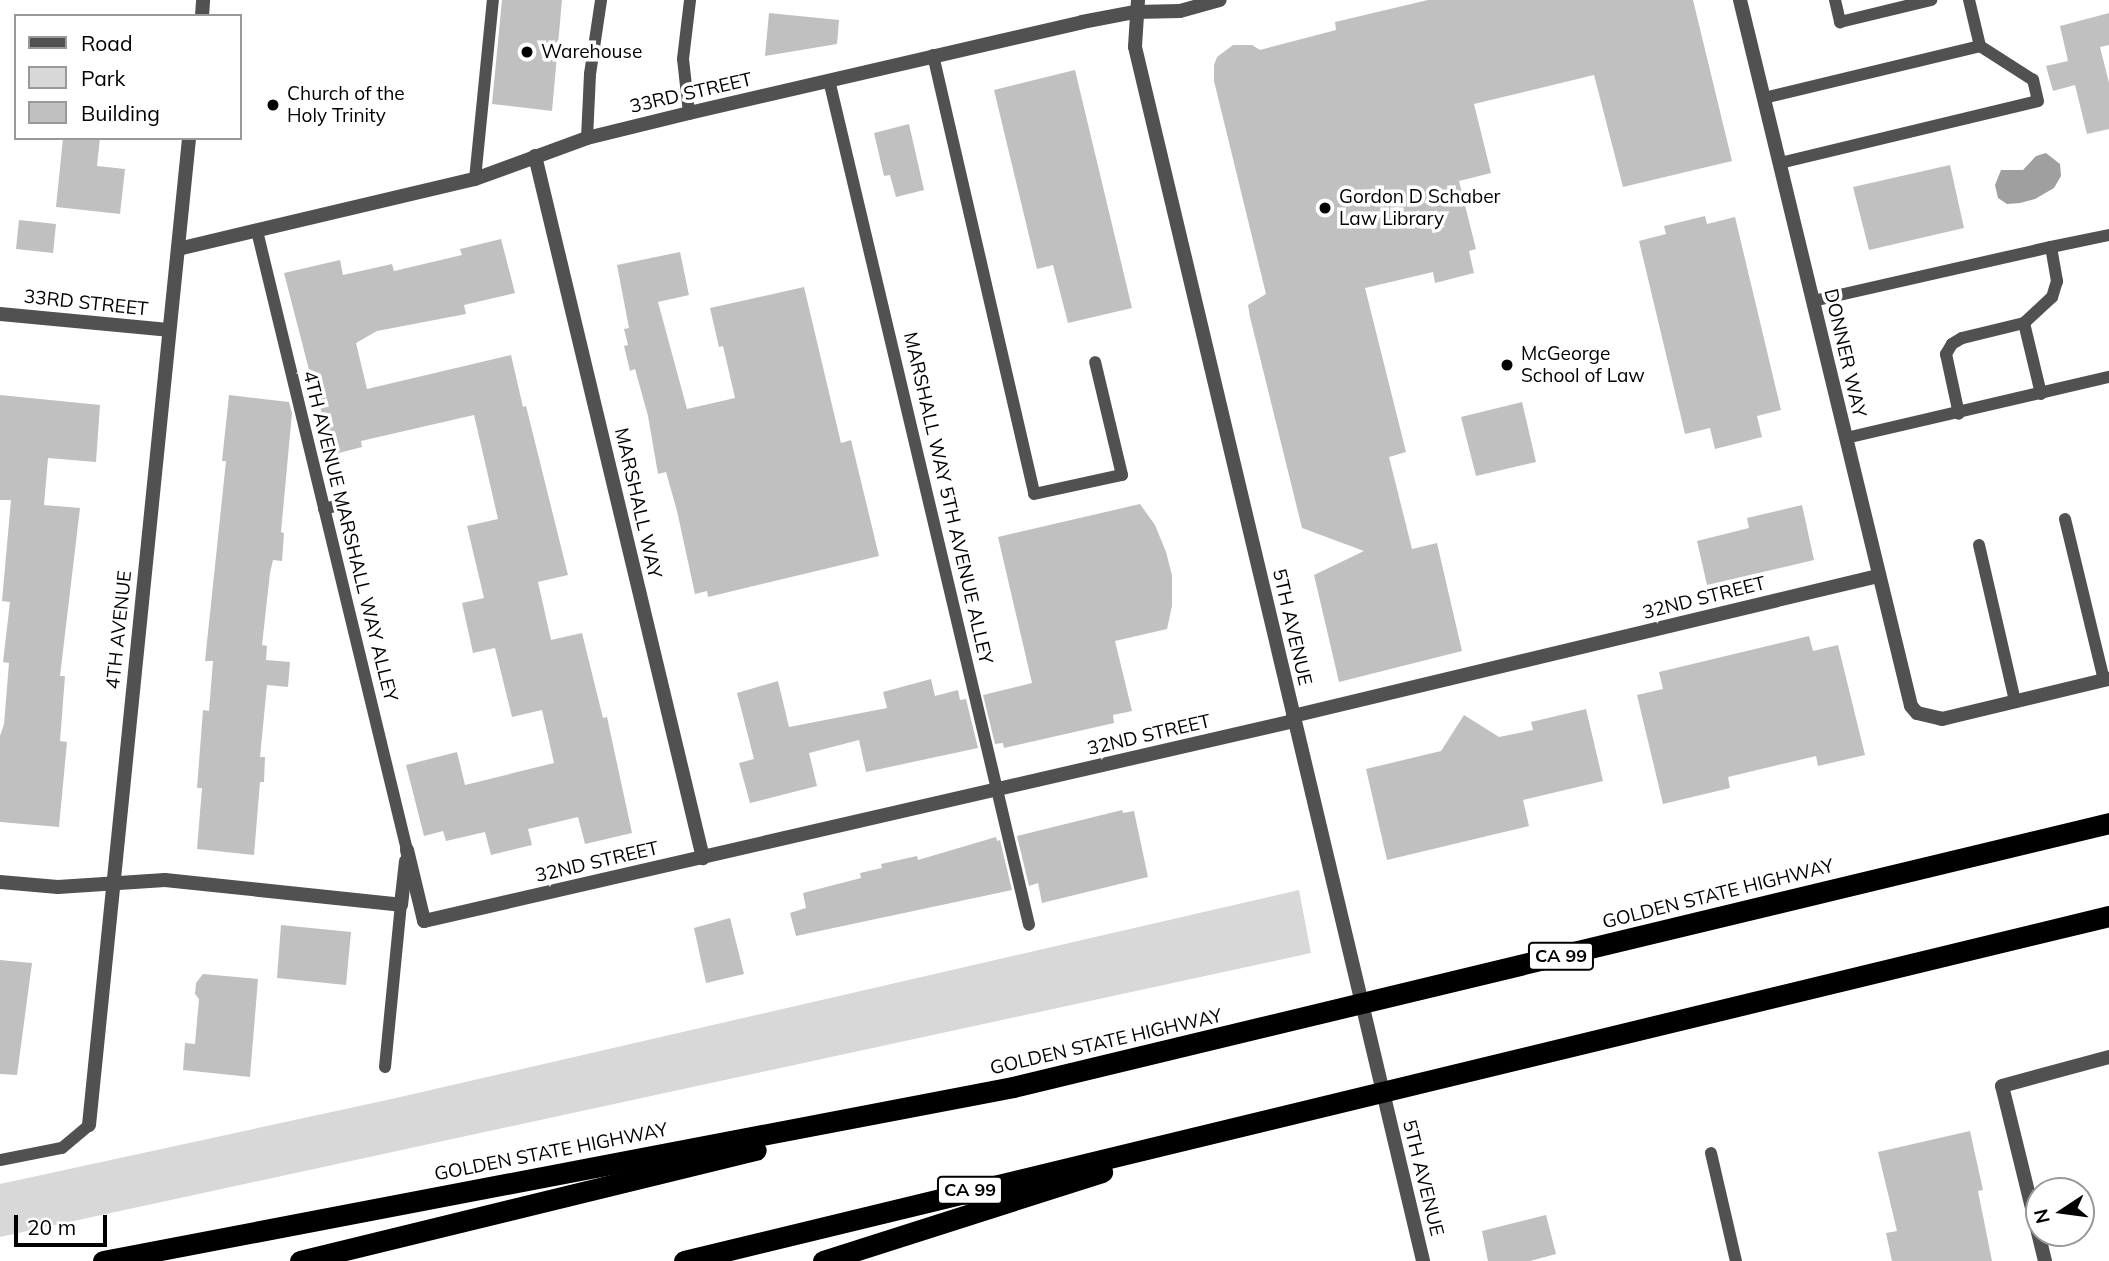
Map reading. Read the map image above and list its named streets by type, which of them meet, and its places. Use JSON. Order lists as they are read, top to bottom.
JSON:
{
  "streets": {
    "highway": ["GOLDEN STATE HIGHWAY", "CA 99"],
    "street": [
      "33RD STREET",
      "DONNER WAY",
      "MARSHALL WAY",
      "32ND STREET",
      "5TH AVENUE",
      "4TH AVENUE"
    ],
    "lane": ["MARSHALL WAY 5TH AVENUE ALLEY", "4TH AVENUE MARSHALL WAY ALLEY"]
  },
  "crossings": [
    ["33RD STREET", "MARSHALL WAY 5TH AVENUE ALLEY"],
    ["33RD STREET", "MARSHALL WAY"],
    ["33RD STREET", "4TH AVENUE MARSHALL WAY ALLEY"],
    ["33RD STREET", "5TH AVENUE"],
    ["33RD STREET", "4TH AVENUE"],
    ["DONNER WAY", "32ND STREET"],
    ["MARSHALL WAY 5TH AVENUE ALLEY", "32ND STREET"],
    ["MARSHALL WAY", "32ND STREET"],
    ["4TH AVENUE MARSHALL WAY ALLEY", "32ND STREET"],
    ["32ND STREET", "5TH AVENUE"]
  ],
  "places": [
    "Warehouse",
    "Church of the Holy Trinity",
    "Gordon D Schaber Law Library",
    "McGeorge School of Law"
  ],
  "legend": ["Road", "Park", "Building"],
  "scale_bar": "20 m",
  "north": "left"
}
